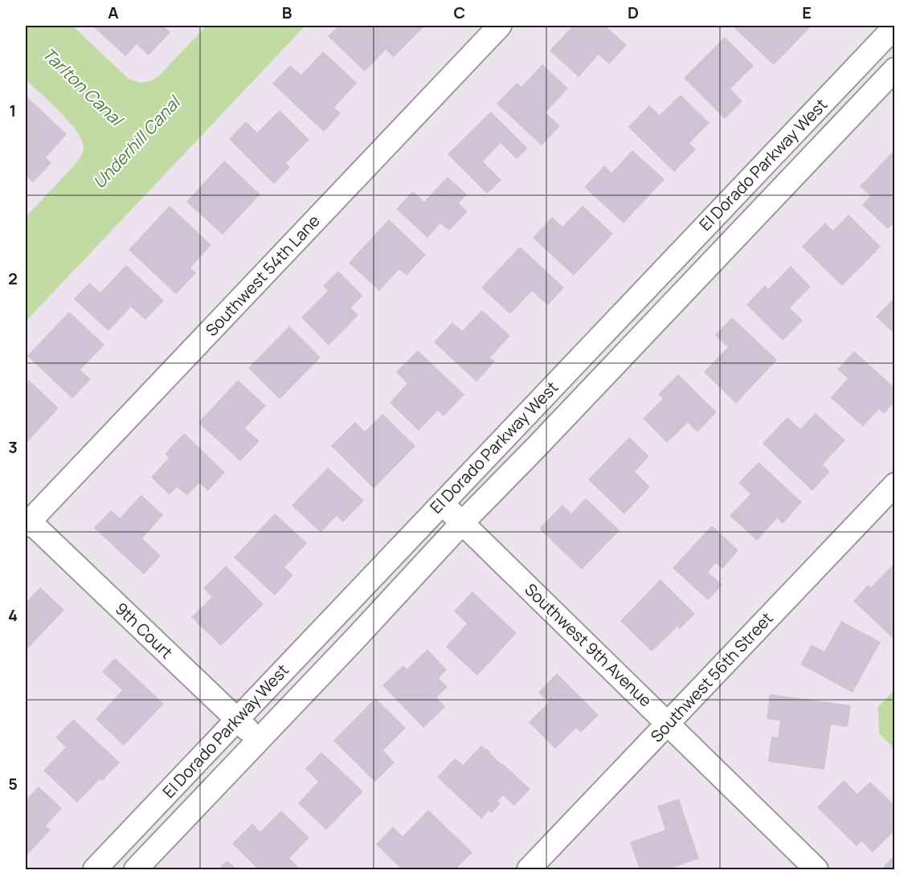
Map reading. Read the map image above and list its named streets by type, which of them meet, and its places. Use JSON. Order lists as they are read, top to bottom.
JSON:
{
  "streets": {
    "street": [
      "El Dorado Parkway West",
      "Southwest 54th Lane",
      "9th Court",
      "Southwest 9th Avenue",
      "Southwest 56th Street"
    ]
  },
  "crossings": [
    ["El Dorado Parkway West", "9th Court"],
    ["El Dorado Parkway West", "Southwest 9th Avenue"],
    ["Southwest 54th Lane", "9th Court"],
    ["Southwest 9th Avenue", "Southwest 56th Street"]
  ],
  "water": ["Tarlton Canal", "Underhill Canal"],
  "grid": {
    "columns": [
      "A",
      "B",
      "C",
      "D",
      "E"
    ],
    "rows": [
      "1",
      "2",
      "3",
      "4",
      "5"
    ]
  }
}
